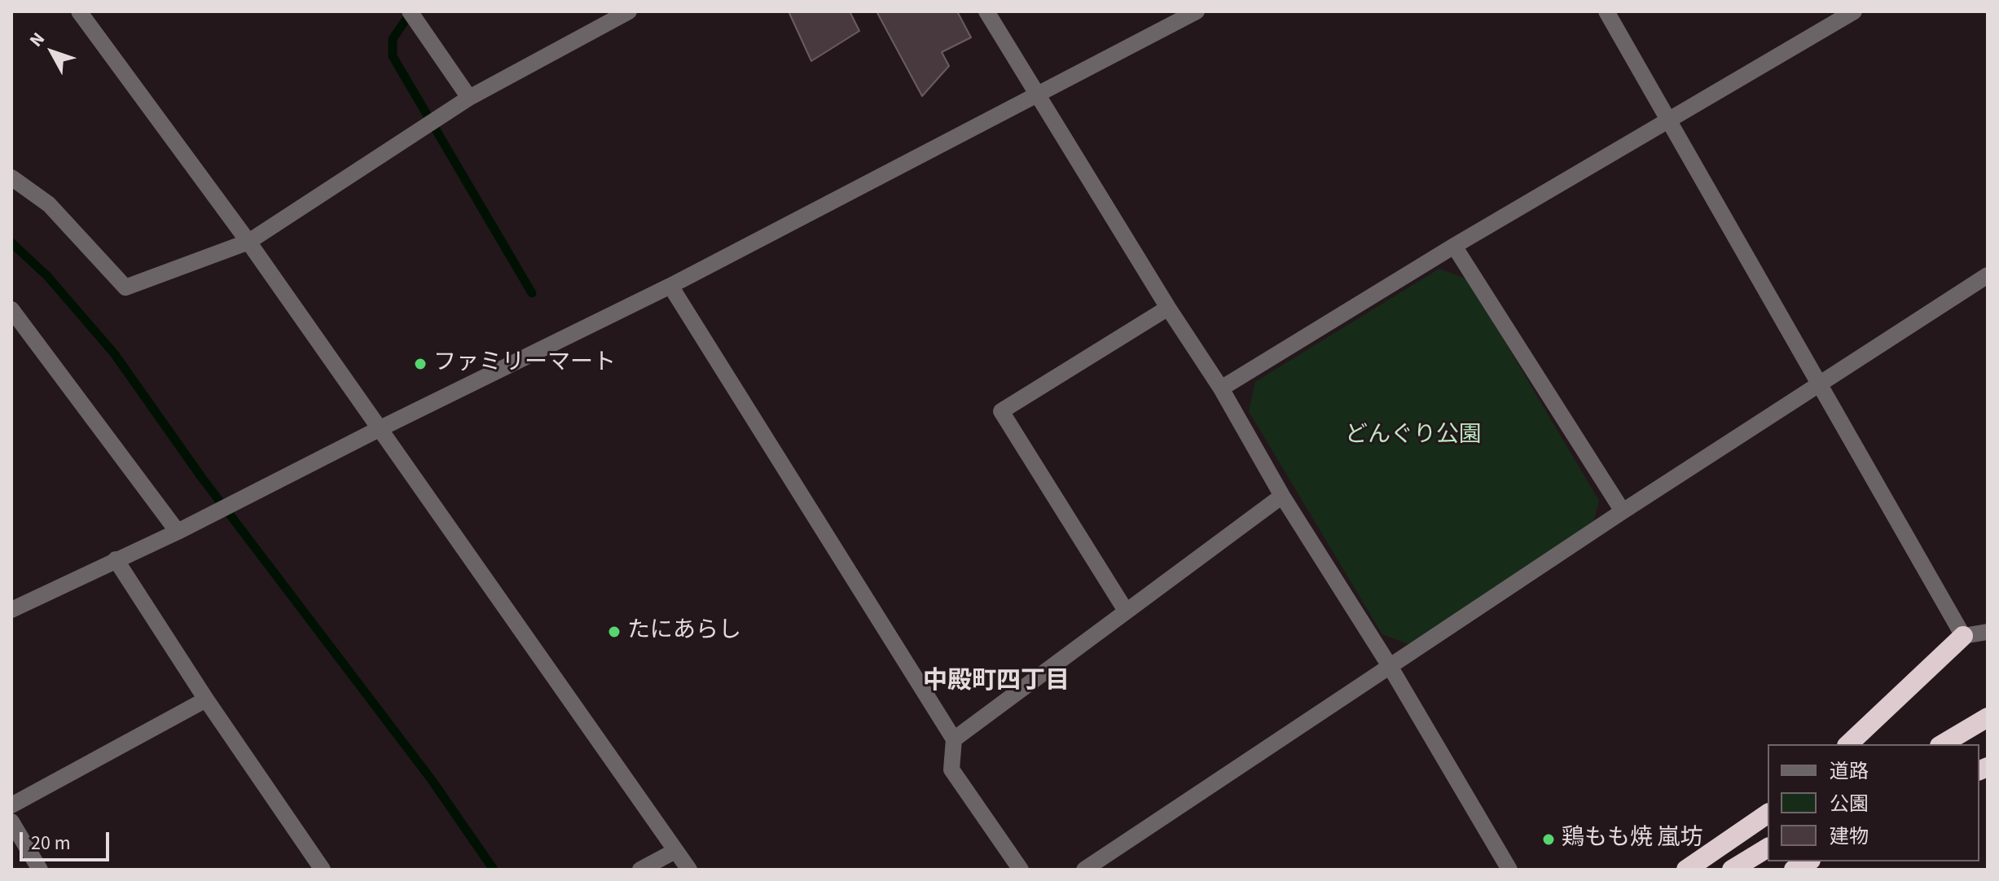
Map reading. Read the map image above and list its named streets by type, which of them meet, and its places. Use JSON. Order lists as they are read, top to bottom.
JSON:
{
  "districts": ["中殿町四丁目"],
  "parks": ["どんぐり公園"],
  "places": ["ファミリーマート", "たにあらし", "鶏もも焼 嵐坊"],
  "legend": ["道路", "公園", "建物"],
  "scale_bar": "20 m",
  "north": "top left"
}
